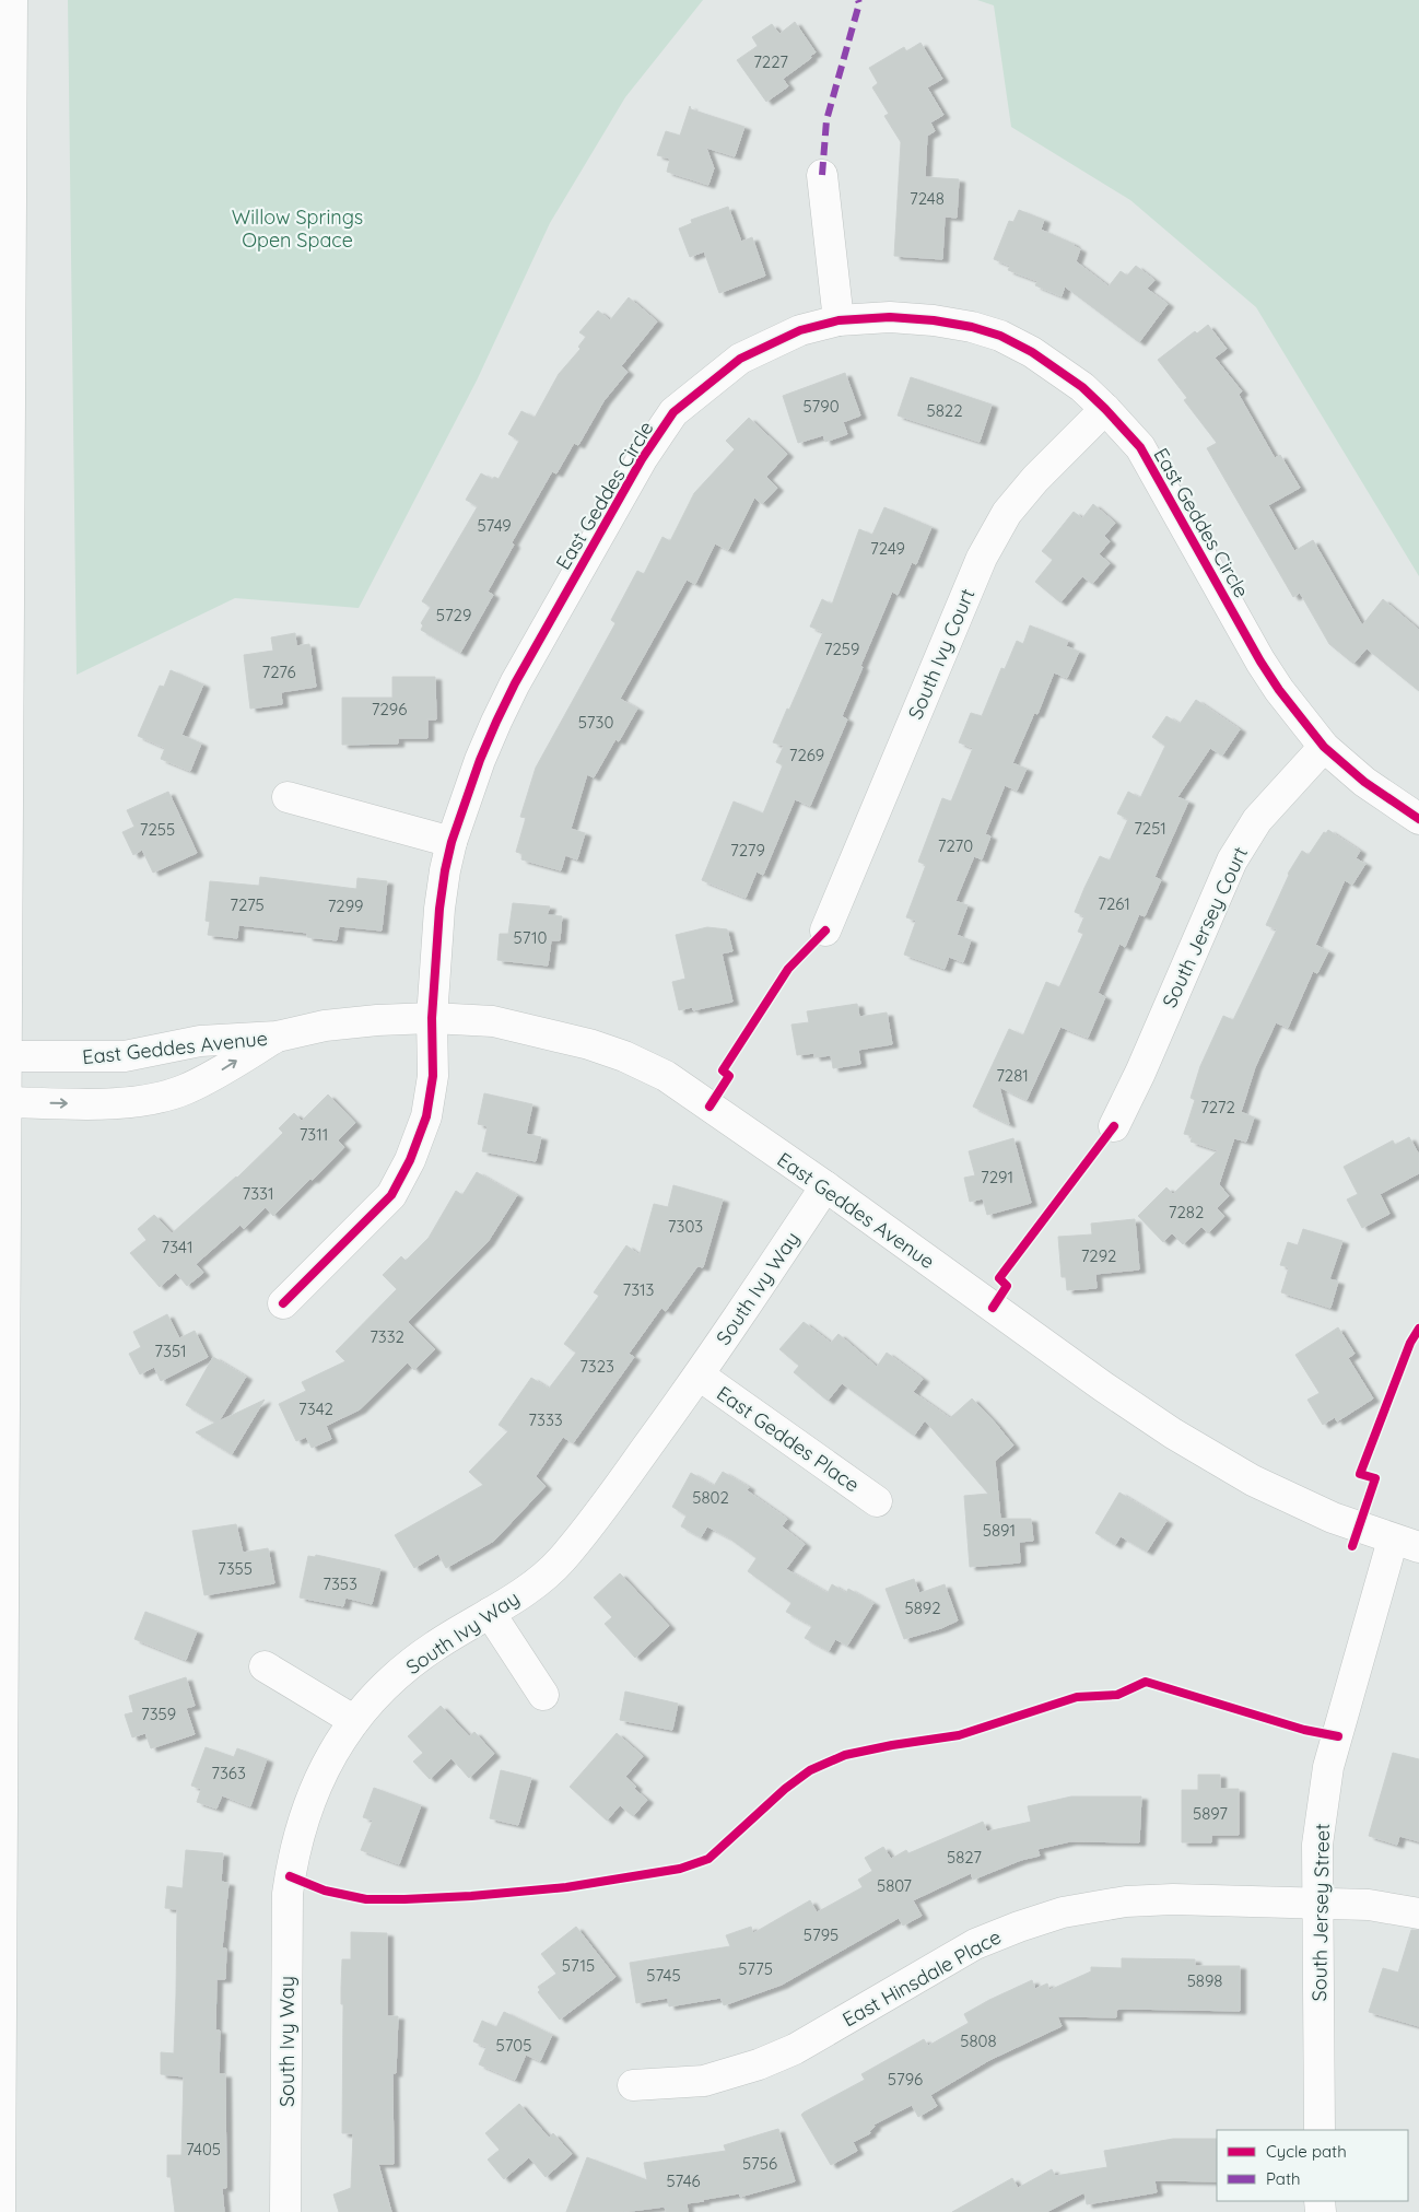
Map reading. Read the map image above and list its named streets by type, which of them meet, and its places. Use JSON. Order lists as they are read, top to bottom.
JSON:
{
  "streets": {
    "street": [
      "East Geddes Circle",
      "South Ivy Court",
      "South Jersey Court",
      "East Geddes Avenue",
      "South Ivy Way",
      "East Geddes Place",
      "South Jersey Street",
      "East Hinsdale Place"
    ]
  },
  "crossings": [
    ["East Geddes Circle", "South Ivy Court"],
    ["East Geddes Circle", "South Jersey Court"],
    ["East Geddes Circle", "East Geddes Avenue"],
    ["East Geddes Avenue", "South Ivy Way"],
    ["East Geddes Avenue", "South Jersey Street"],
    ["South Ivy Way", "East Geddes Place"],
    ["South Jersey Street", "East Hinsdale Place"]
  ],
  "parks": ["Willow Springs Open Space"],
  "house_numbers": [
    "7227",
    "7248",
    "5790",
    "5822",
    "5749",
    "7249",
    "5729",
    "7259",
    "7276",
    "7296",
    "5730",
    "7269",
    "7251",
    "7255",
    "7270",
    "7279",
    "7261",
    "7275",
    "7299",
    "5710",
    "7281",
    "7272",
    "7311",
    "7291",
    "7331",
    "7282",
    "7303",
    "7341",
    "7292",
    "7313",
    "7332",
    "7351",
    "7323",
    "7342",
    "7333",
    "5802",
    "5891",
    "7355",
    "7353",
    "5892",
    "7359",
    "7363",
    "5897",
    "5827",
    "5807",
    "5795",
    "5715",
    "5775",
    "5745",
    "5898",
    "5808",
    "5705",
    "5796",
    "7405",
    "5756",
    "5746"
  ],
  "legend": ["Cycle path", "Path"]
}
